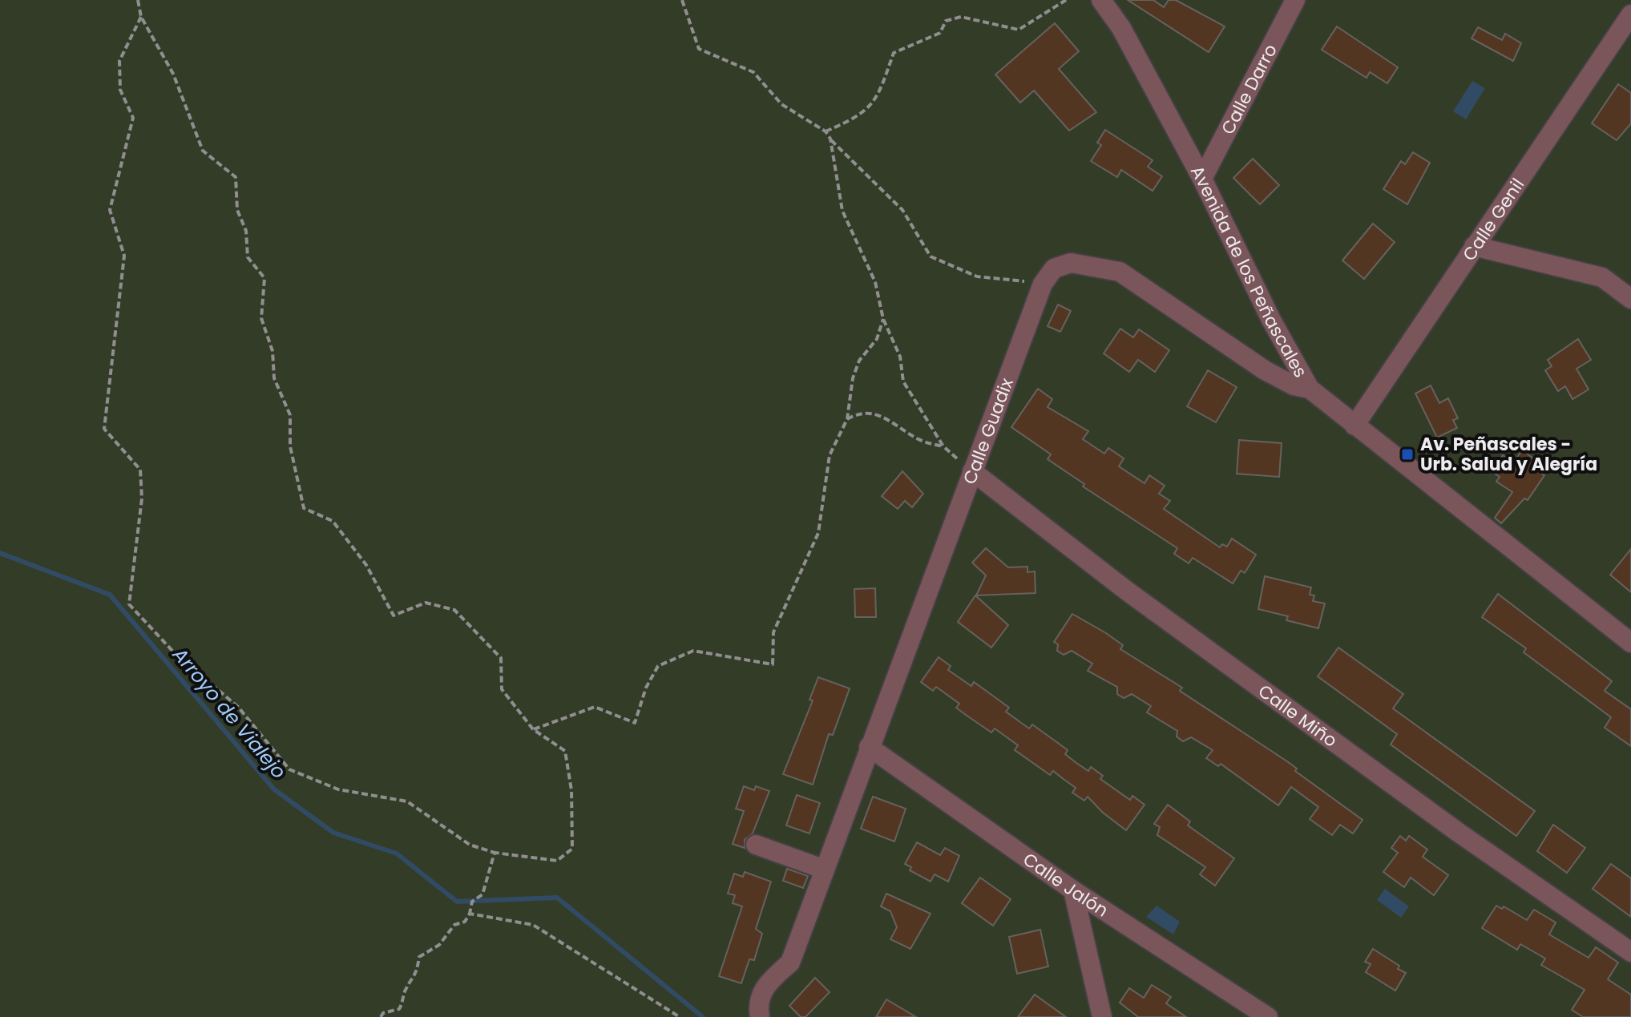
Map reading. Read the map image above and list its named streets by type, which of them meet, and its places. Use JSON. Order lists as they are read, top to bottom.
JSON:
{
  "streets": {
    "street": [
      "Calle Darro",
      "Calle Genil",
      "Avenida de los Peñascales",
      "Calle Guadix",
      "Calle Miño",
      "Calle Jalón"
    ]
  },
  "crossings": [
    ["Calle Darro", "Avenida de los Peñascales"],
    ["Calle Genil", "Avenida de los Peñascales"],
    ["Calle Guadix", "Calle Miño"],
    ["Calle Guadix", "Calle Jalón"]
  ],
  "water": ["Arroyo de Vialejo"],
  "places": {
    "transit": ["Av. Peñascales - Urb. Salud y Alegría"]
  }
}
